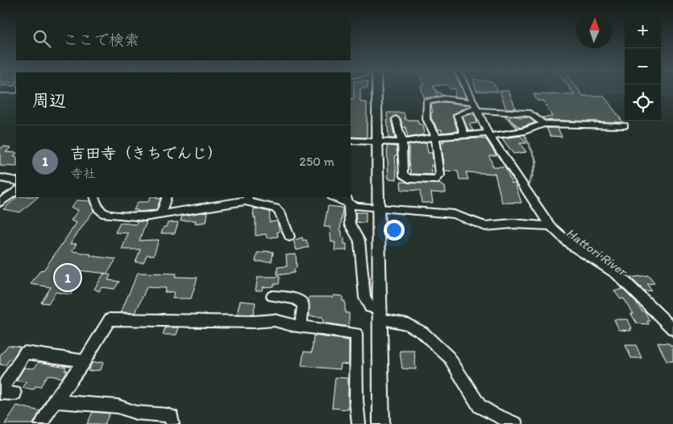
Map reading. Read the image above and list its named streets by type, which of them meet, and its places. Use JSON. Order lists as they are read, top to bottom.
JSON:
{
  "water": ["Hattori River"],
  "north": "top",
  "page": {
    "map_buttons": ["+", "−"],
    "search": "ここで検索",
    "heading": "周辺",
    "list": [
      {
        "mark": "1",
        "name": "吉田寺（きちでんじ）",
        "note": "寺社",
        "value": "250 m"
      }
    ],
    "pins": "1"
  }
}
